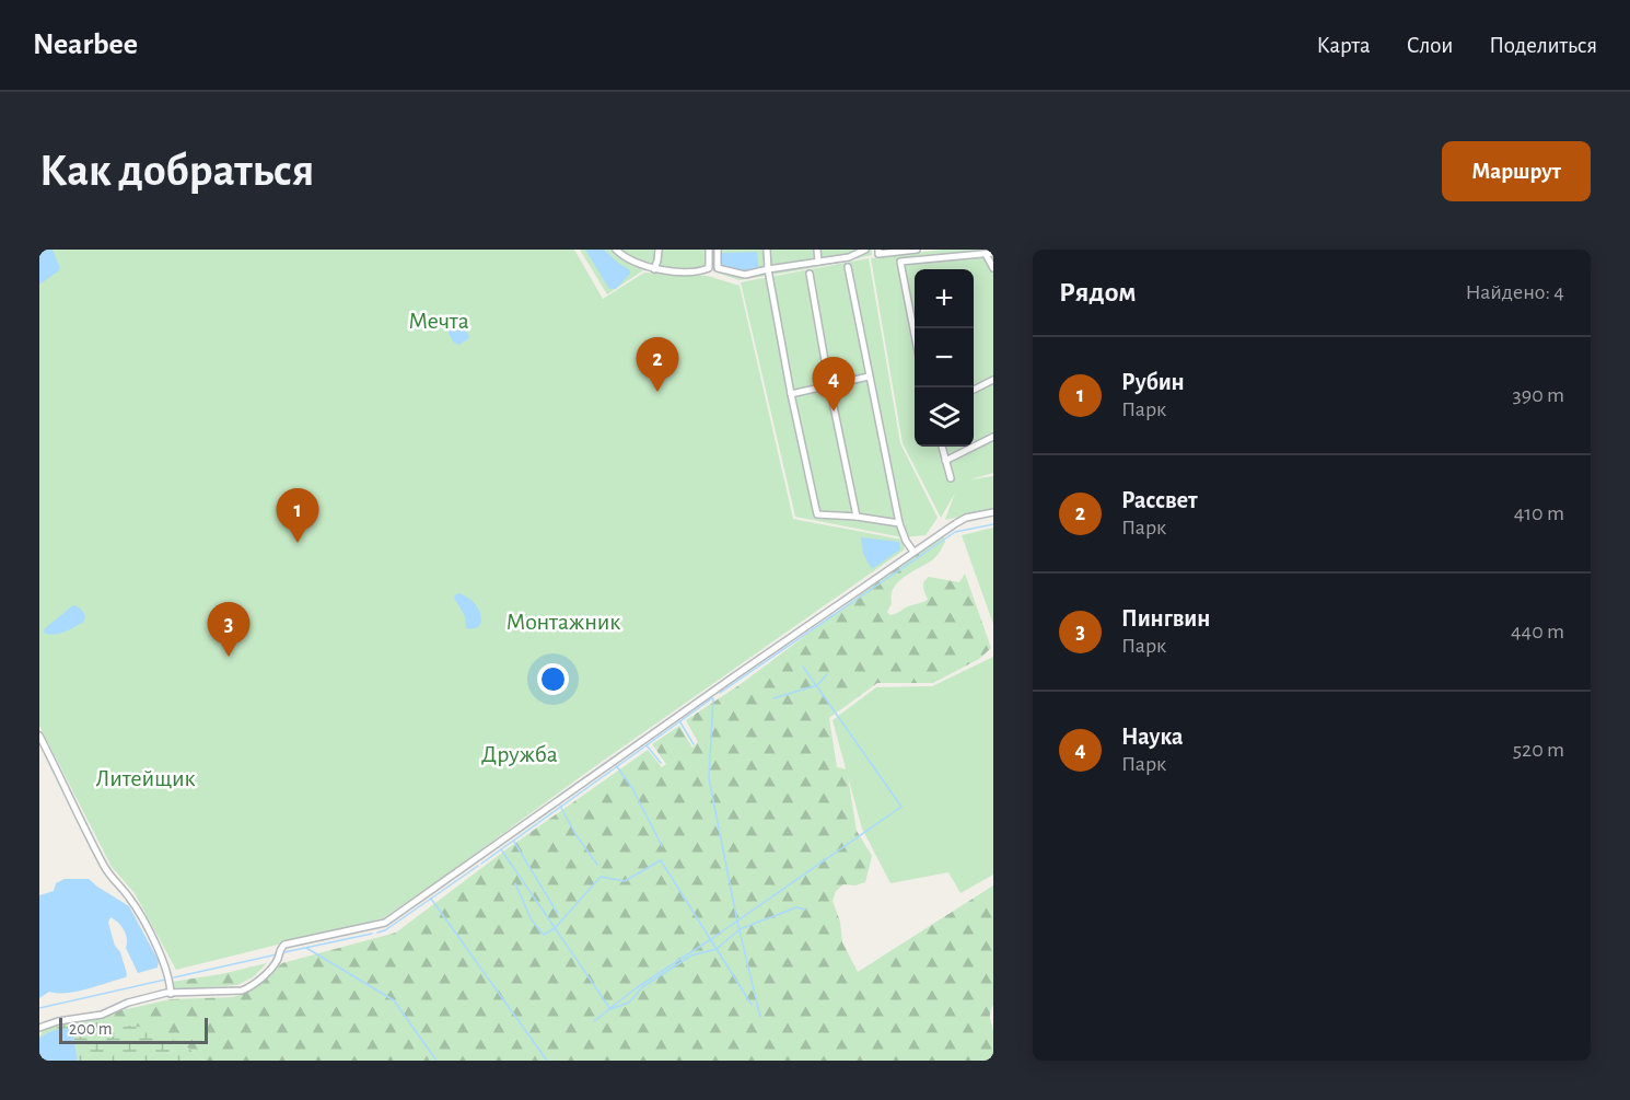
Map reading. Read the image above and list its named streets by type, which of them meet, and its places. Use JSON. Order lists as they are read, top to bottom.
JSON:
{
  "parks": [
    "Мечта",
    "Монтажник",
    "Дружба",
    "Литейщик"
  ],
  "scale_bar": "200 m",
  "page": {
    "header": "Nearbee",
    "nav": ["Карта", "Слои", "Поделиться"],
    "buttons": "Маршрут",
    "title": "Как добраться",
    "heading": ["Рядом", "Найдено: 4"],
    "map_buttons": ["+", "−"],
    "list": [
      {
        "mark": "1",
        "name": "Рубин",
        "note": "Парк",
        "value": "390 m"
      },
      {
        "mark": "2",
        "name": "Рассвет",
        "note": "Парк",
        "value": "410 m"
      },
      {
        "mark": "3",
        "name": "Пингвин",
        "note": "Парк",
        "value": "440 m"
      },
      {
        "mark": "4",
        "name": "Наука",
        "note": "Парк",
        "value": "520 m"
      }
    ],
    "pins": [
      "2",
      "4",
      "1",
      "3"
    ],
    "scale": "200 m"
  }
}
